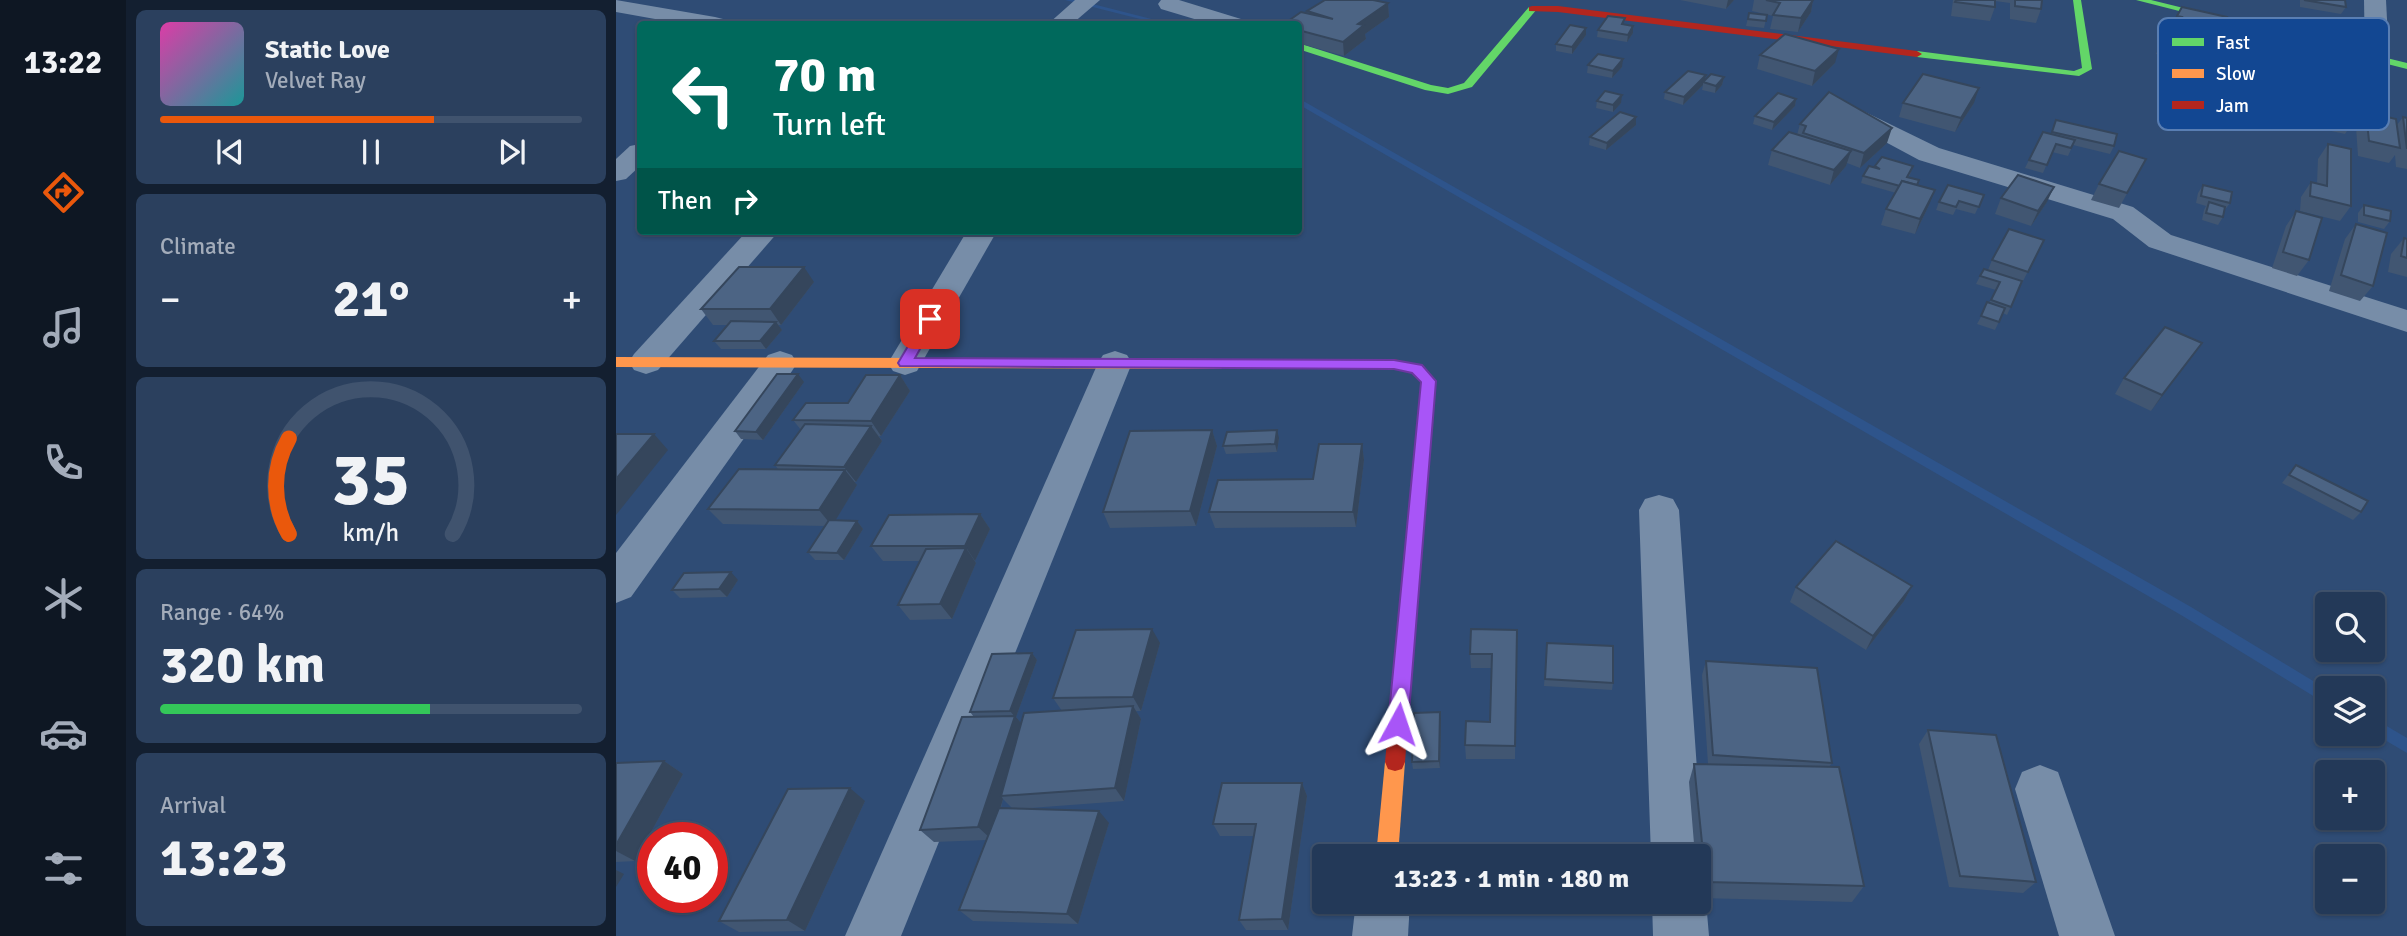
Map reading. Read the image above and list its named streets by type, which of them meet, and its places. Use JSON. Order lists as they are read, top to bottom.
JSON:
{
  "legend": ["Fast", "Slow", "Jam"],
  "page": {
    "tabs": "13:22",
    "turn": ["70 m", "Turn left"],
    "song": ["Static Love", "Velvet Ray"],
    "then": "Then",
    "tile": [
      "Climate",
      ["Range · 64%", "320 km"],
      ["Arrival", "13:23"]
    ],
    "heat": ["−", "21°", "+"],
    "map_buttons": ["+", "−"],
    "limit": "40",
    "trip": "13:23 · 1 min · 180 m",
    "gauge": ["35", "km/h"]
  }
}
